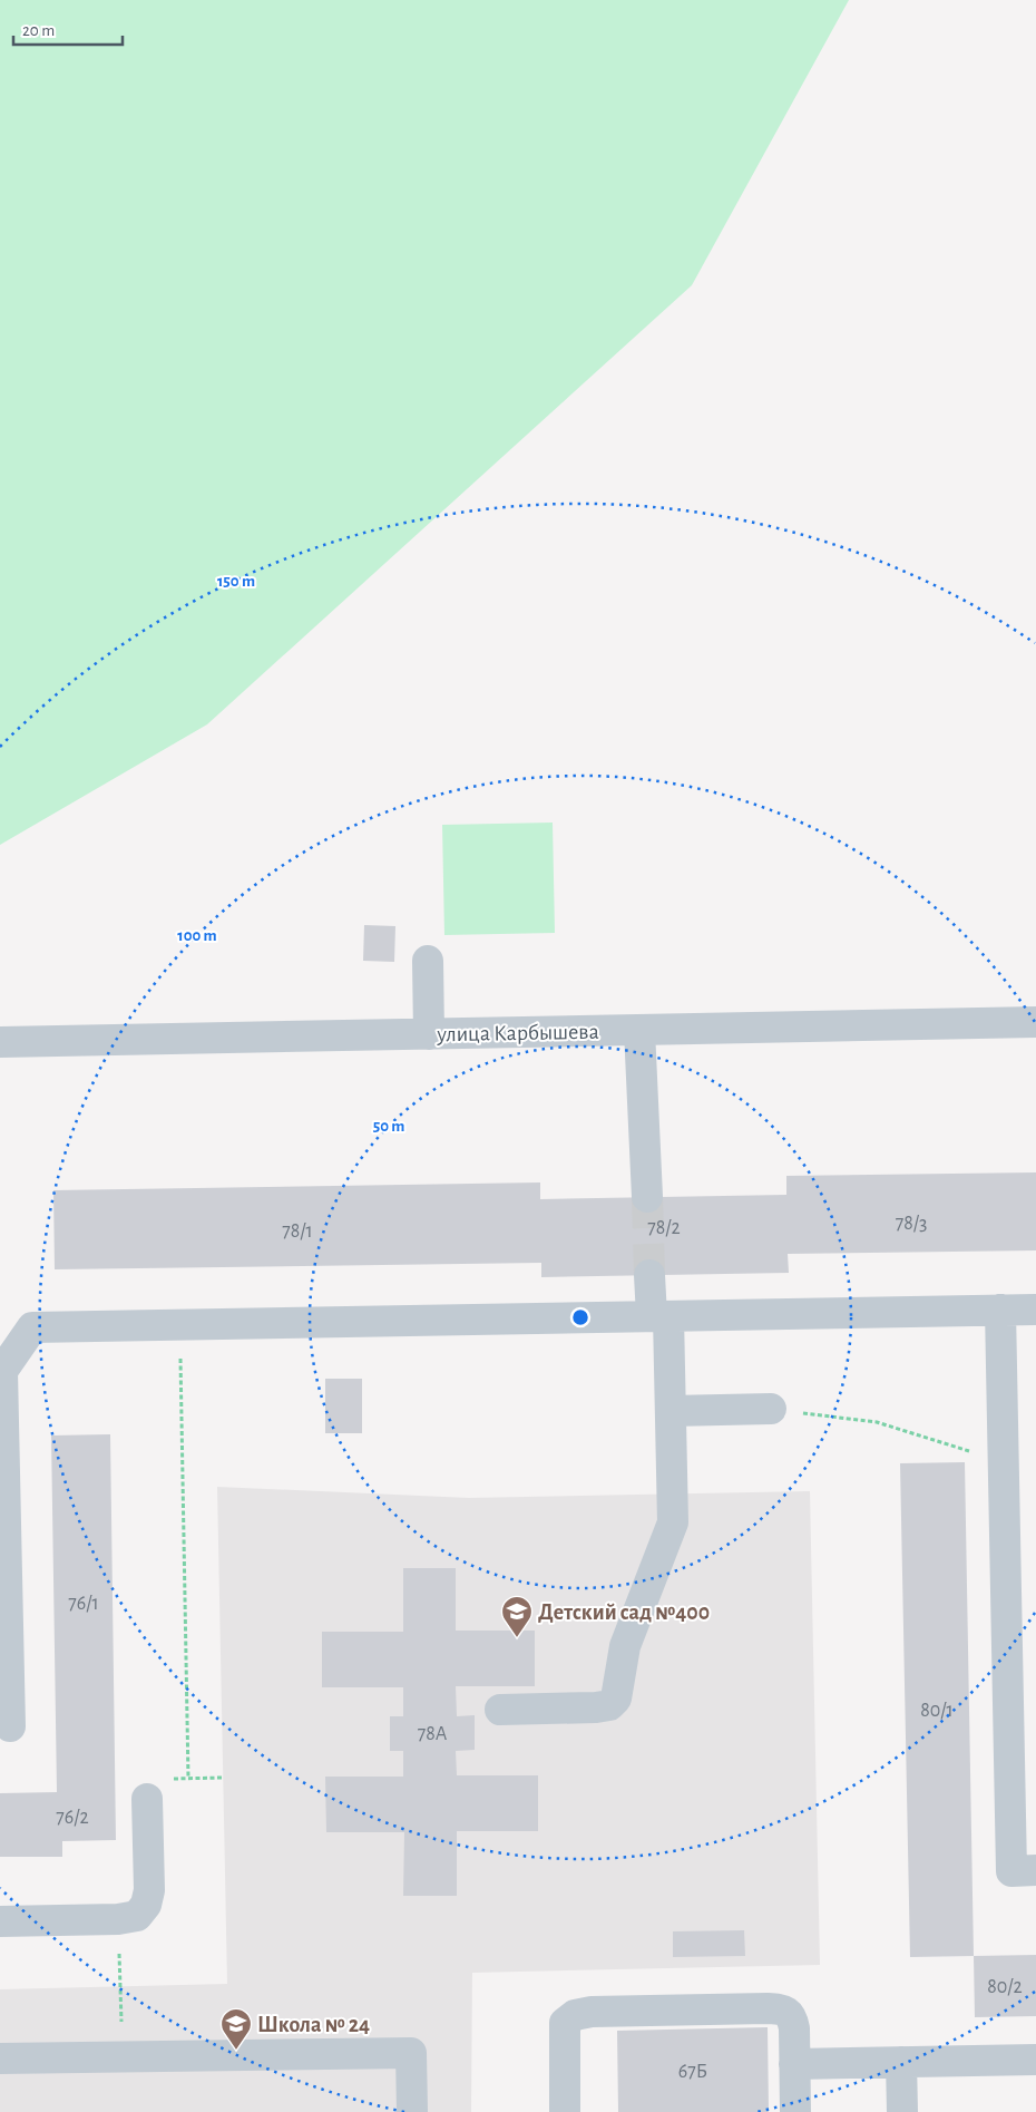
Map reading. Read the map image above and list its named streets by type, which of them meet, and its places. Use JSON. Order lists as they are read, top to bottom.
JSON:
{
  "streets": {
    "street": ["улица Карбышева"]
  },
  "places": {
    "school or university": ["Детский сад №400", "Школа № 24"]
  },
  "house_numbers": [
    "78/3",
    "78/2",
    "78/1",
    "76/1",
    "80/1",
    "78А",
    "76/2",
    "80/2",
    "67Б"
  ],
  "scale_bar": "20 m",
  "rings": ["150 m", "100 m", "50 m"]
}
